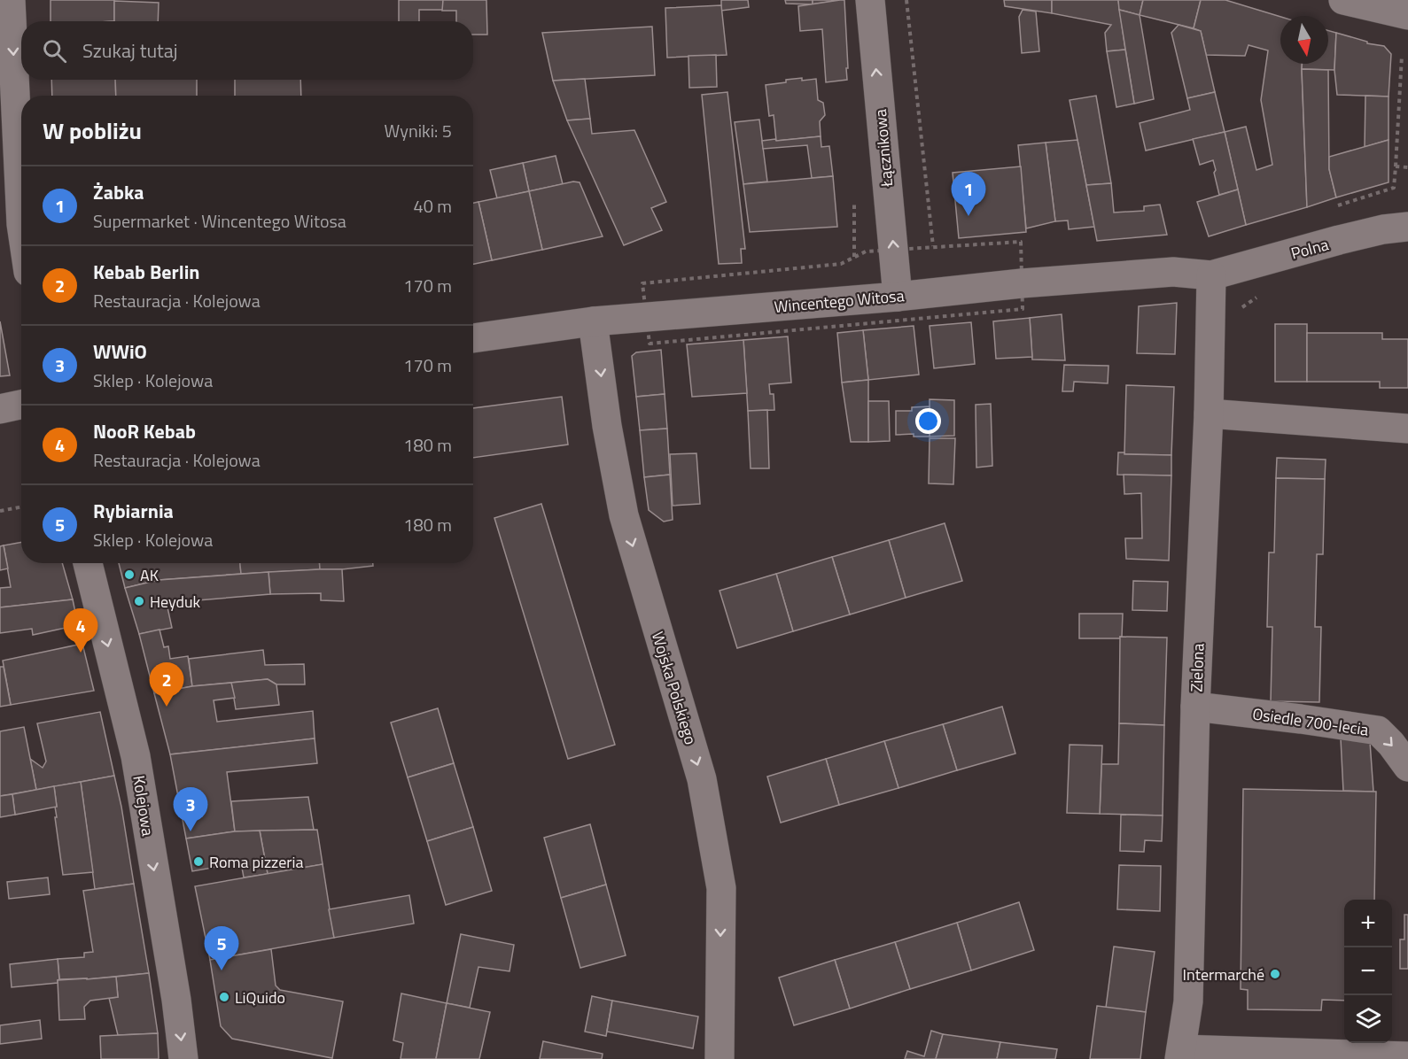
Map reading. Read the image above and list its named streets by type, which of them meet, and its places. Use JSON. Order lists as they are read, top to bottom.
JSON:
{
  "streets": {
    "street": [
      "Łącznikowa",
      "Polna",
      "Wincentego Witosa",
      "Zielona",
      "Wojska Polskiego",
      "Osiedle 700-lecia",
      "Kolejowa"
    ]
  },
  "crossings": [
    ["Łącznikowa", "Wincentego Witosa"],
    ["Polna", "Wincentego Witosa"],
    ["Polna", "Zielona"],
    ["Wincentego Witosa", "Zielona"],
    ["Wincentego Witosa", "Wojska Polskiego"],
    ["Zielona", "Osiedle 700-lecia"]
  ],
  "one_way": [
    "Łącznikowa",
    "Wojska Polskiego",
    "Osiedle 700-lecia",
    "Kolejowa"
  ],
  "places": [
    "AK",
    "Heyduk",
    "Roma pizzeria",
    "Intermarché",
    "LiQuido"
  ],
  "north": "bottom",
  "page": {
    "search": "Szukaj tutaj",
    "heading": ["W pobliżu", "Wyniki: 5"],
    "list": [
      {
        "mark": "1",
        "name": "Żabka",
        "note": "Supermarket · Wincentego Witosa",
        "value": "40 m"
      },
      {
        "mark": "2",
        "name": "Kebab Berlin",
        "note": "Restauracja · Kolejowa",
        "value": "170 m"
      },
      {
        "mark": "3",
        "name": "WWiO",
        "note": "Sklep · Kolejowa",
        "value": "170 m"
      },
      {
        "mark": "4",
        "name": "NooR Kebab",
        "note": "Restauracja · Kolejowa",
        "value": "180 m"
      },
      {
        "mark": "5",
        "name": "Rybiarnia",
        "note": "Sklep · Kolejowa",
        "value": "180 m"
      }
    ],
    "pins": [
      "1",
      "4",
      "2",
      "3",
      "5"
    ],
    "map_buttons": ["+", "−"]
  }
}
